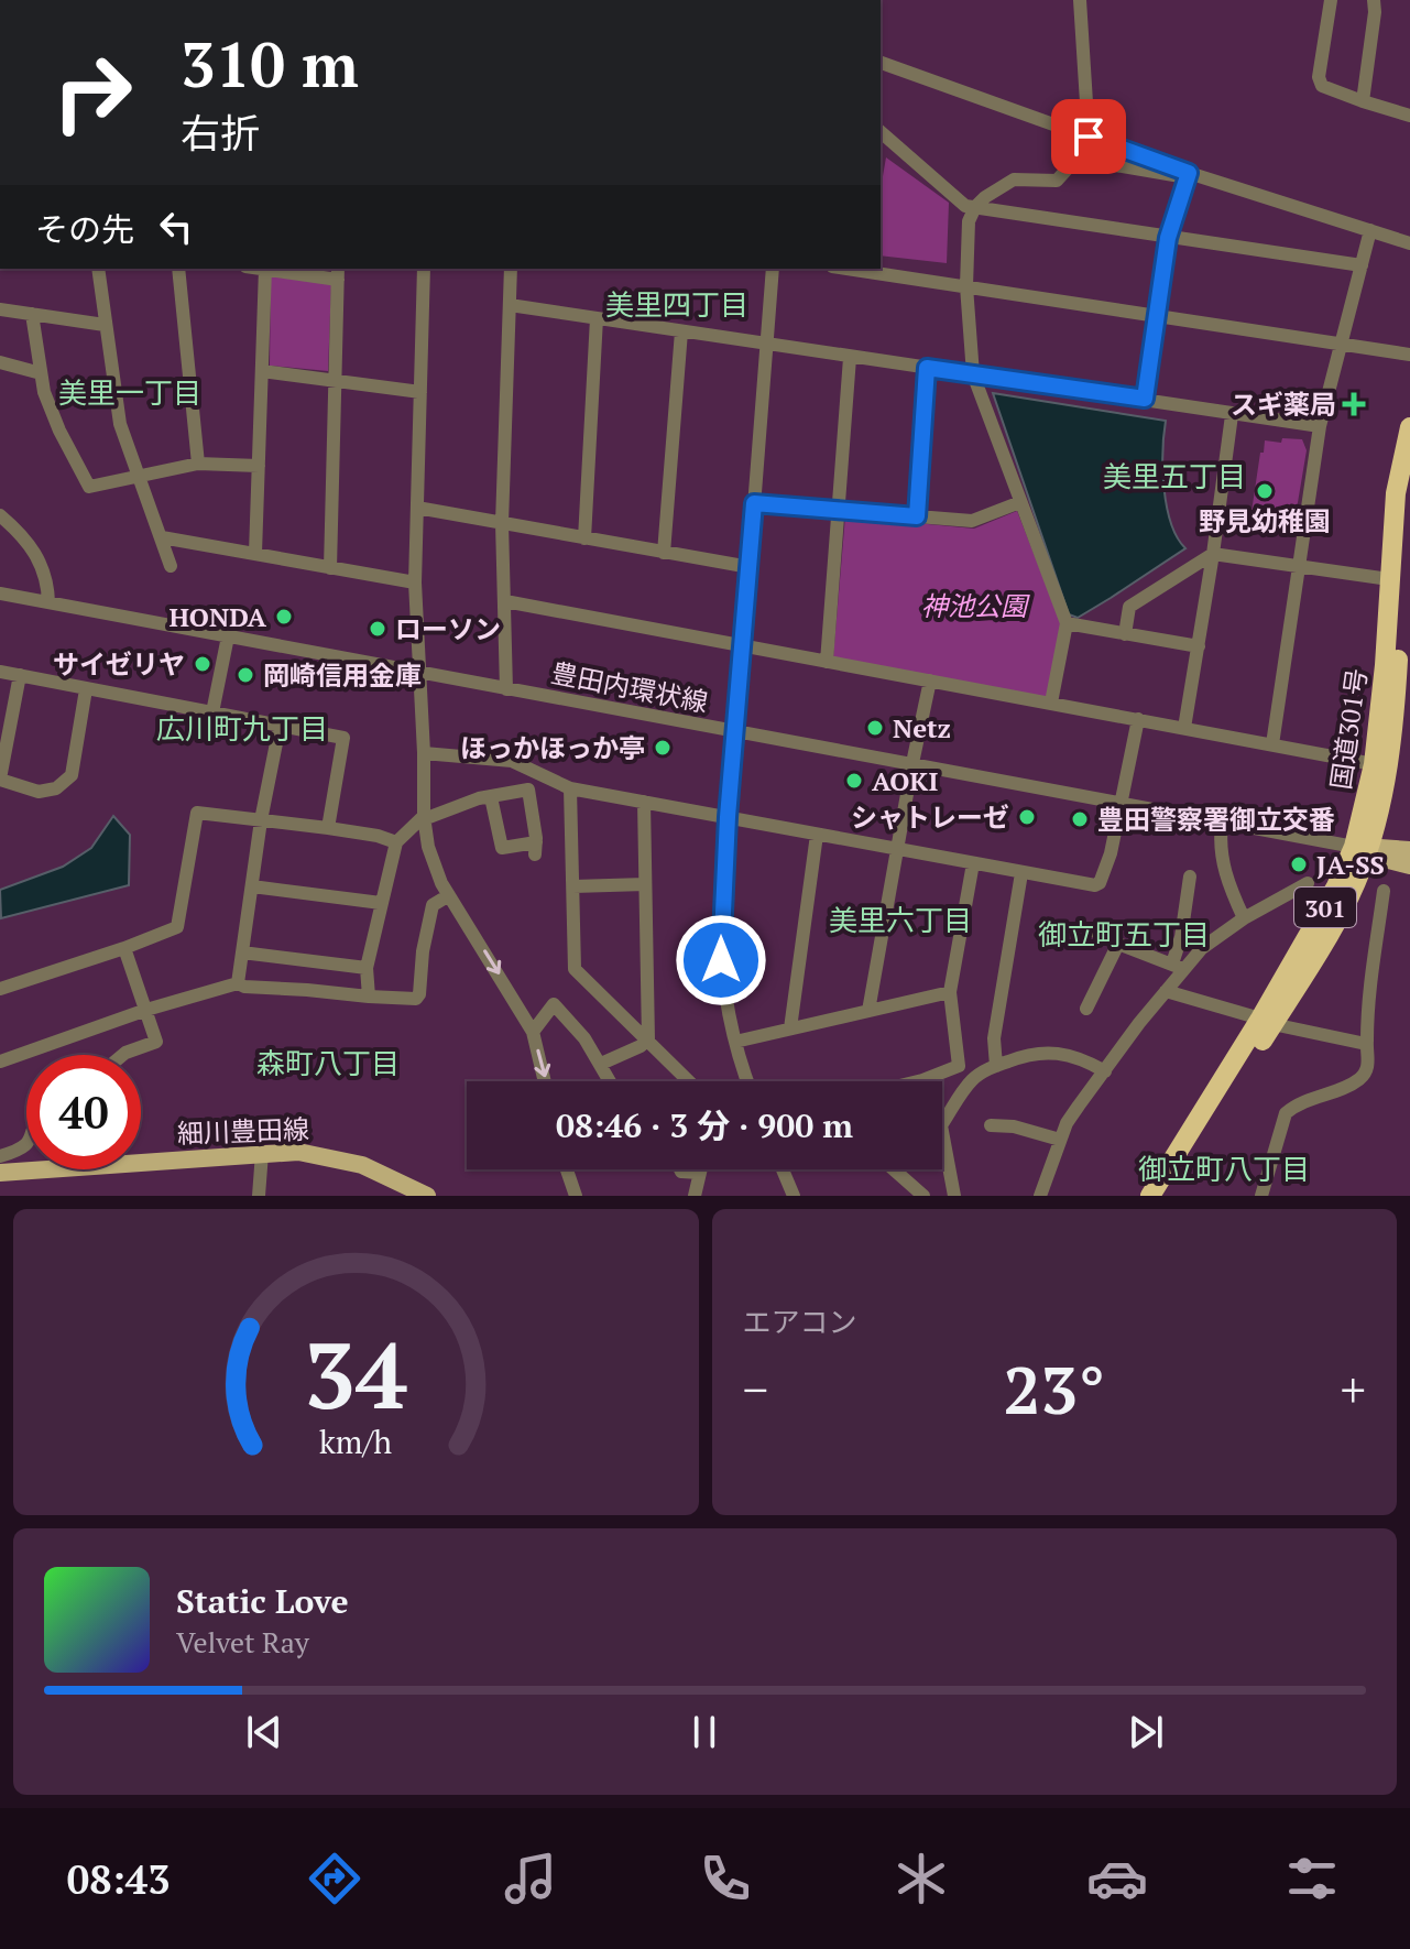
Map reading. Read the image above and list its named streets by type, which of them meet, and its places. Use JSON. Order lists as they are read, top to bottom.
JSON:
{
  "streets": {
    "highway": ["国道301号", "301"],
    "main road": ["細川豊田線"],
    "street": ["豊田内環状線"]
  },
  "crossings": [
    ["豊田内環状線", "国道301号"]
  ],
  "districts": [
    "美里四丁目",
    "美里一丁目",
    "美里五丁目",
    "広川町九丁目",
    "美里六丁目",
    "御立町五丁目",
    "森町八丁目",
    "御立町八丁目"
  ],
  "parks": ["神池公園"],
  "places": {
    "health": ["スギ薬局"],
    "other": [
      "野見幼稚園",
      "HONDA",
      "ローソン",
      "サイゼリヤ",
      "岡崎信用金庫",
      "Netz",
      "ほっかほっか亭",
      "AOKI",
      "シャトレーゼ",
      "豊田警察署御立交番",
      "JA-SS"
    ]
  },
  "page": {
    "turn": ["310 m", "右折"],
    "then": "その先",
    "limit": "40",
    "trip": "08:46 · 3 分 · 900 m",
    "tile": "エアコン",
    "heat": ["−", "23°", "+"],
    "song": ["Static Love", "Velvet Ray"],
    "tabs": "08:43",
    "gauge": ["34", "km/h"]
  }
}
